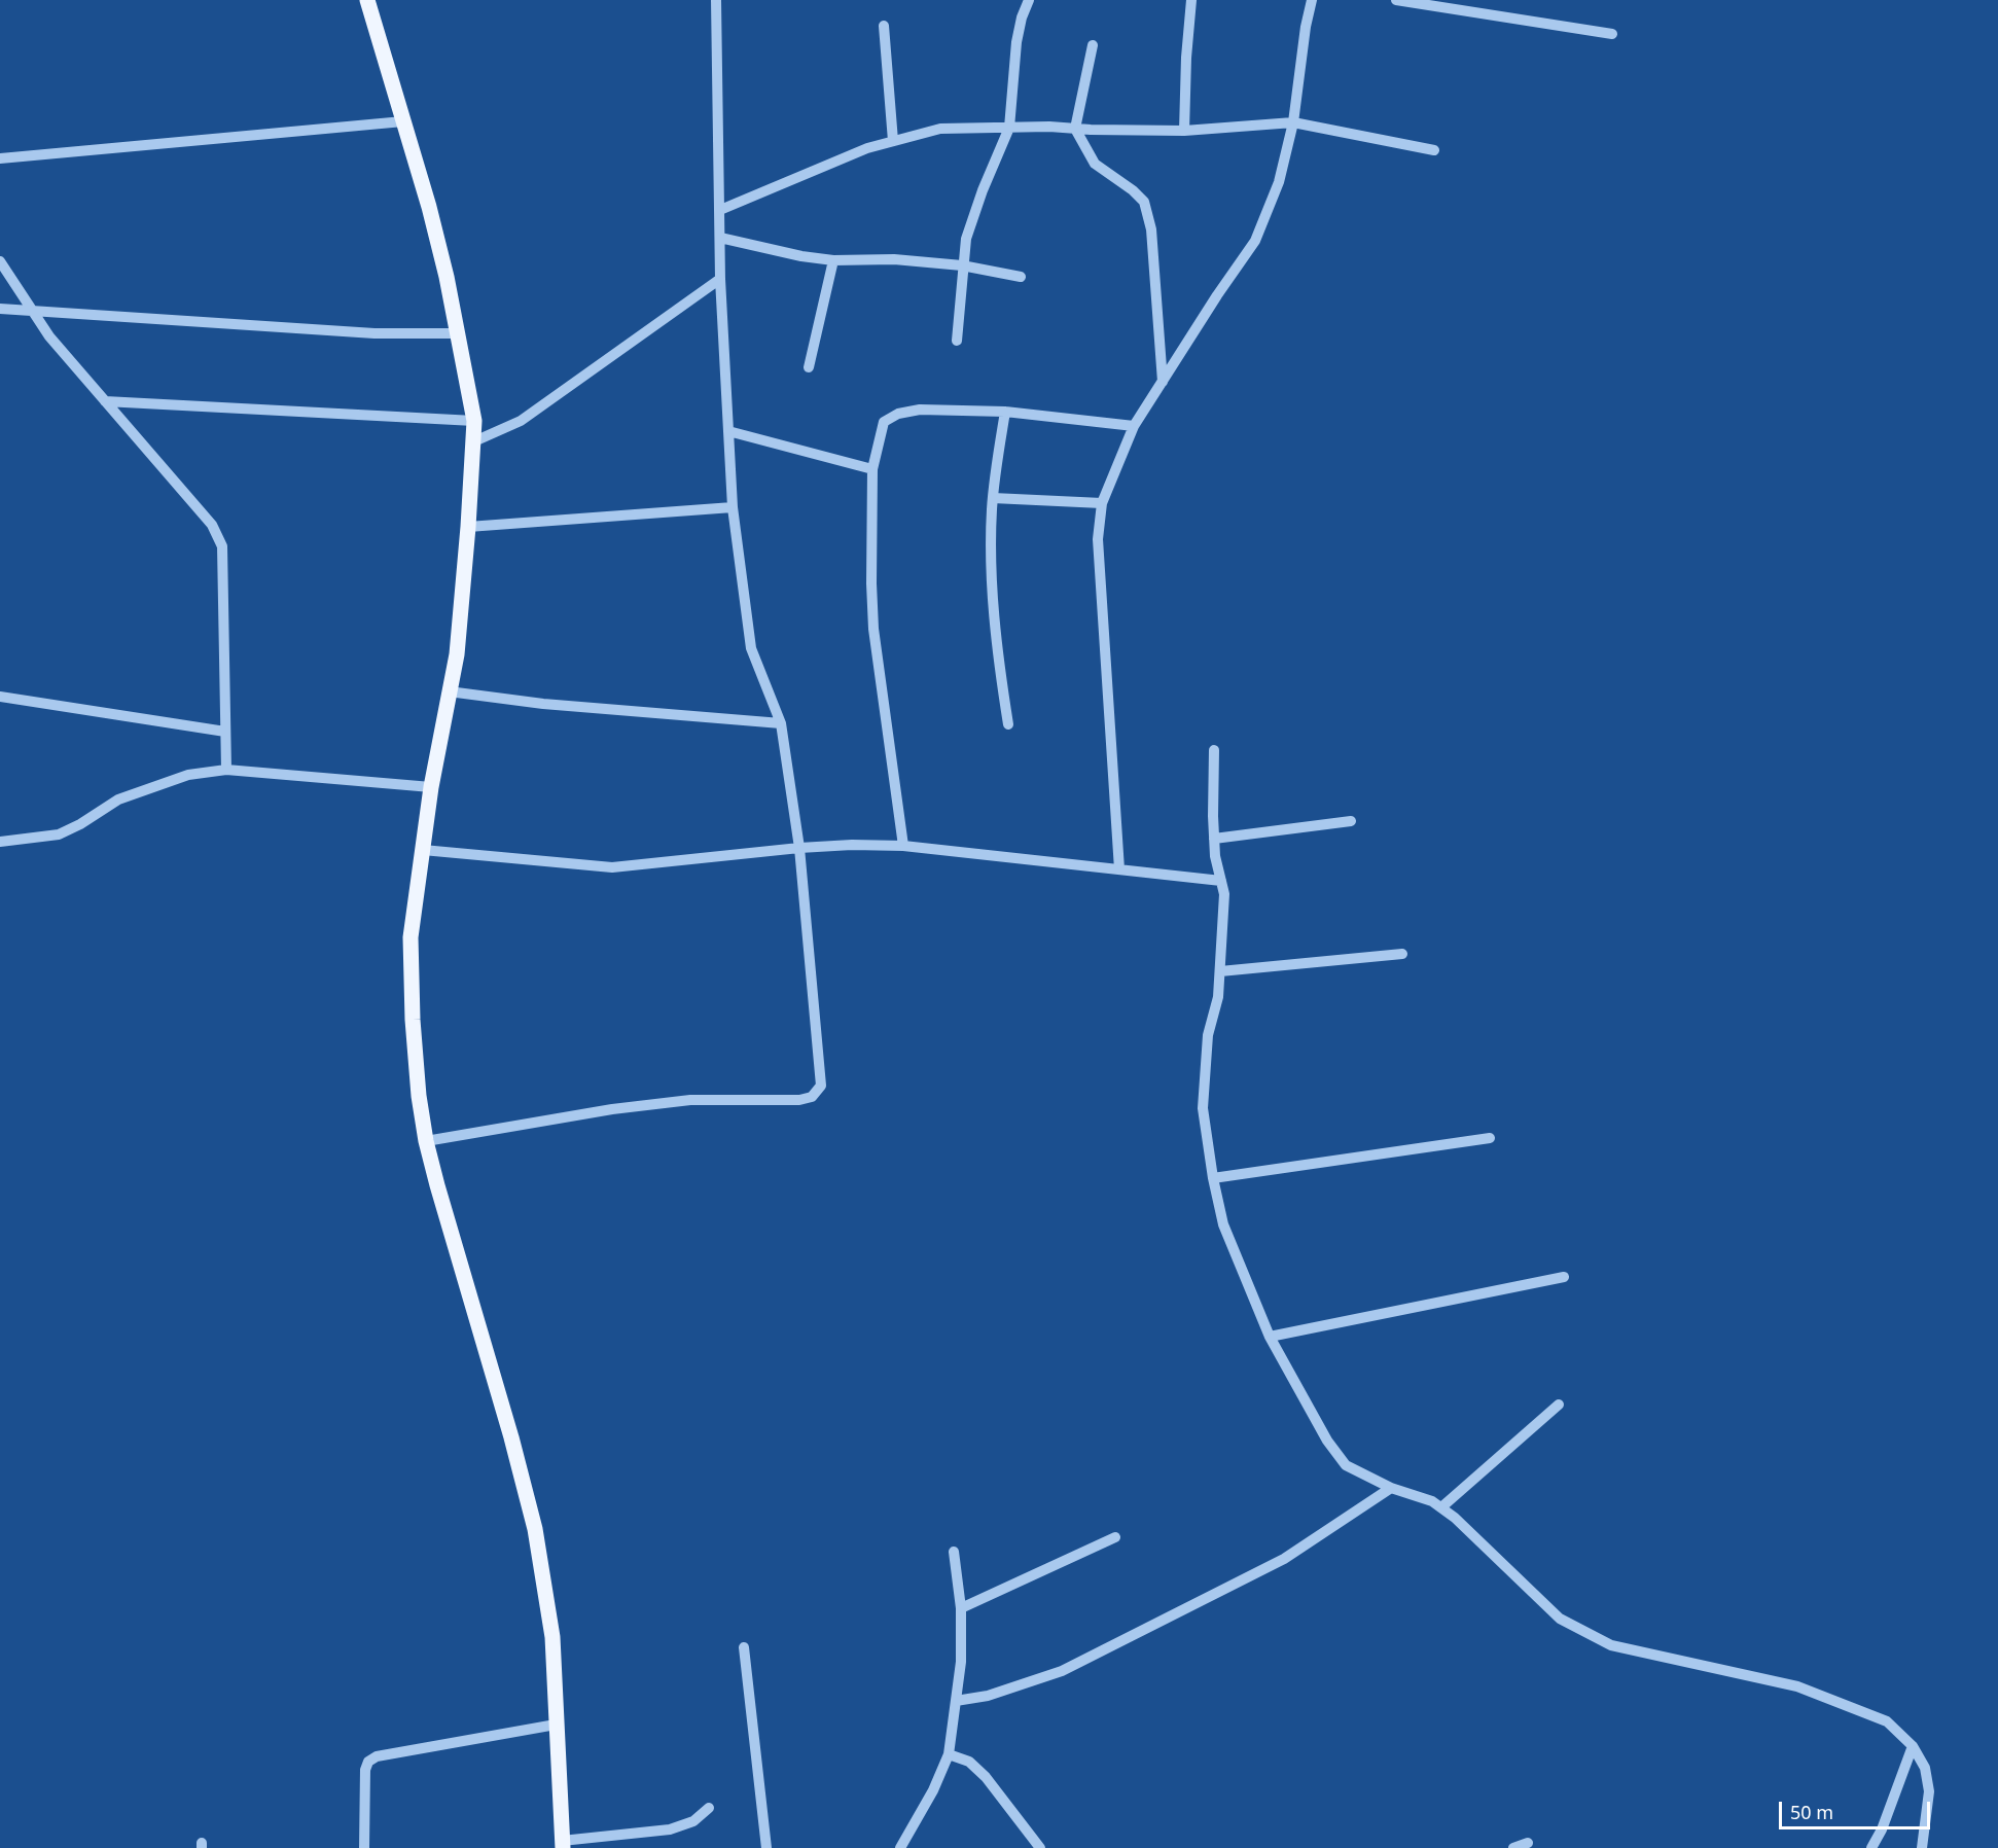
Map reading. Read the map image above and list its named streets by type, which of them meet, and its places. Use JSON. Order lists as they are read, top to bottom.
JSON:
{
  "scale_bar": "50 m"
}
